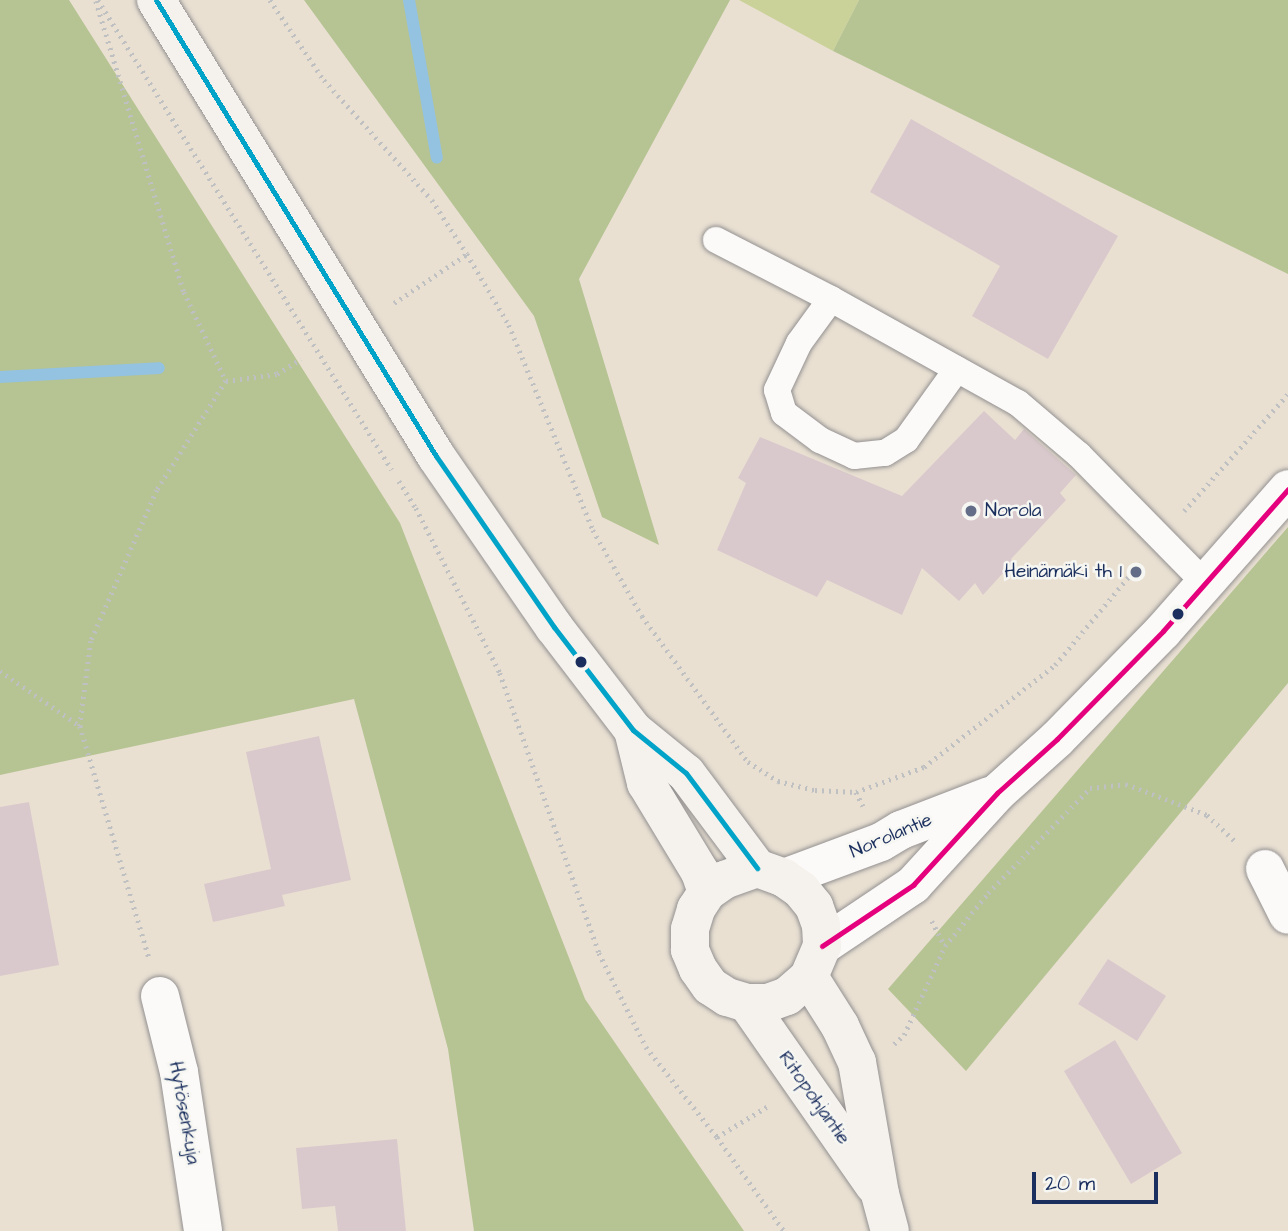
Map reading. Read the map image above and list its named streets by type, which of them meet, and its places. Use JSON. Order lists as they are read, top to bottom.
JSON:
{
  "streets": {
    "main road": ["Ritopohjantie"],
    "street": ["Norolantie", "Hytösenkuja"]
  },
  "crossings": [
    ["Norolantie", "Ritopohjantie"]
  ],
  "places": ["Norola", "Heinämäki th 1"],
  "scale_bar": "20 m"
}
